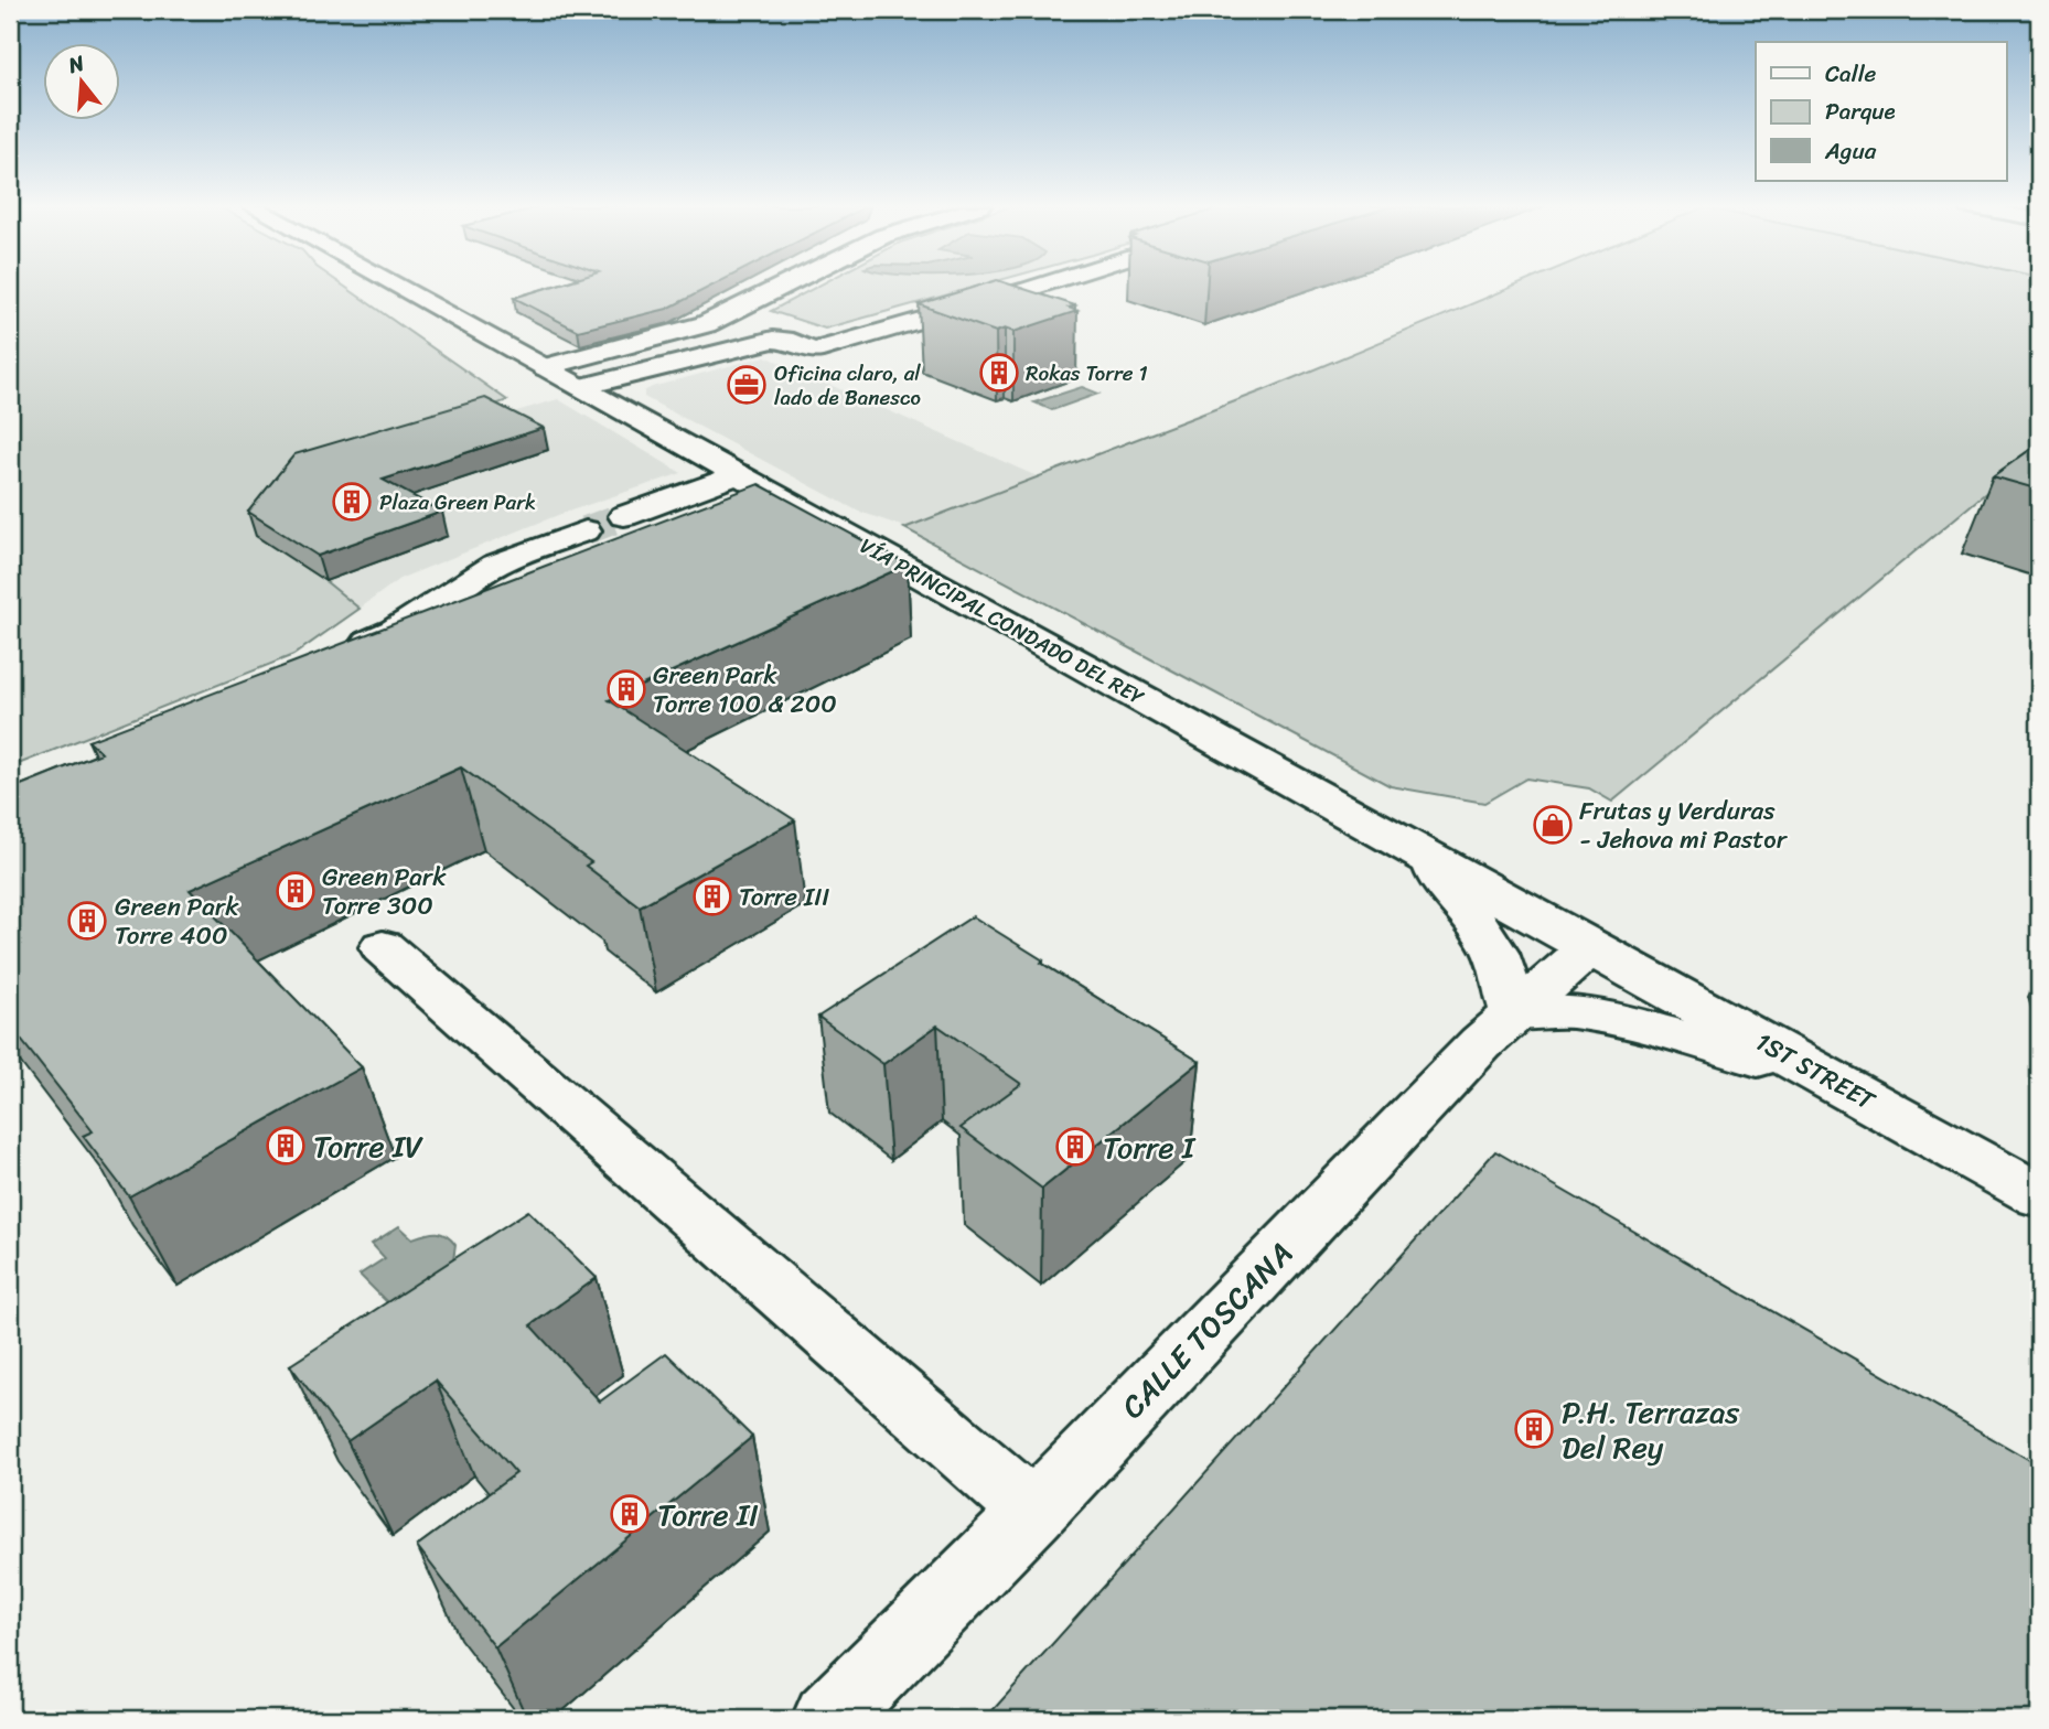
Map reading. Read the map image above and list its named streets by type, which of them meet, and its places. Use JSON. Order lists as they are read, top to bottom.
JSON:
{
  "streets": {
    "street": ["VÍA PRINCIPAL CONDADO DEL REY", "1ST STREET", "CALLE TOSCANA"]
  },
  "crossings": [
    ["VÍA PRINCIPAL CONDADO DEL REY", "1ST STREET"],
    ["VÍA PRINCIPAL CONDADO DEL REY", "CALLE TOSCANA"],
    ["1ST STREET", "CALLE TOSCANA"]
  ],
  "places": {
    "building": [
      "Rokas Torre 1",
      "Plaza Green Park",
      "Green Park Torre 100 & 200",
      "Green Park Torre 300",
      "Torre III",
      "Green Park Torre 400",
      "Torre IV",
      "Torre I",
      "P.H. Terrazas Del Rey",
      "Torre II"
    ],
    "office": ["Oficina claro, al lado de Banesco"],
    "shop": ["Frutas y Verduras - Jehova mi Pastor"]
  },
  "legend": ["Calle", "Parque", "Agua"],
  "north": "top"
}
